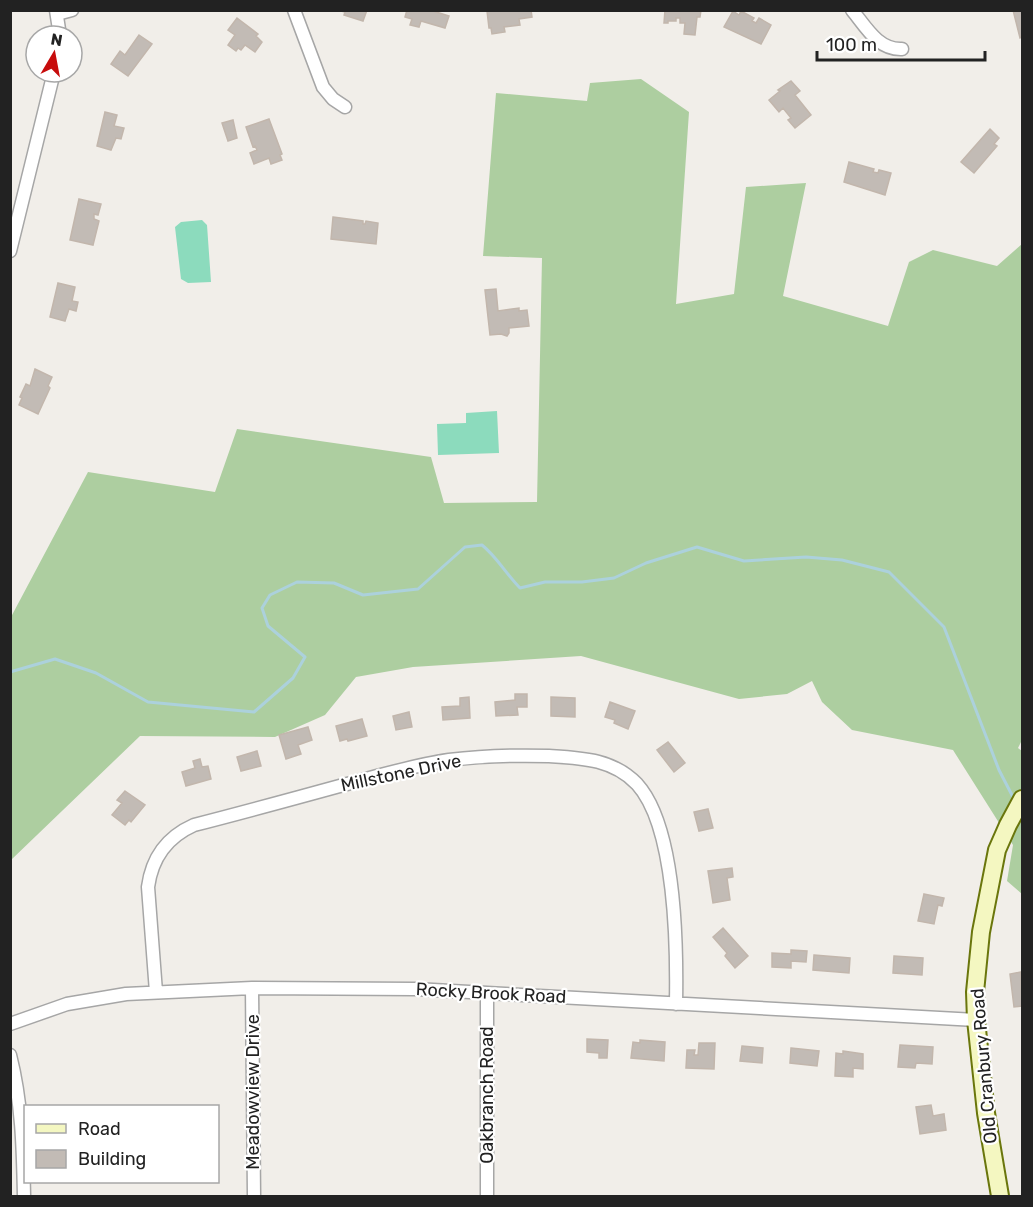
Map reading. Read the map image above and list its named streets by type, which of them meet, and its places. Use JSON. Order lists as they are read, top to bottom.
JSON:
{
  "streets": {
    "street": [
      "Millstone Drive",
      "Rocky Brook Road",
      "Old Cranbury Road",
      "Meadowview Drive",
      "Oakbranch Road"
    ]
  },
  "crossings": [
    ["Millstone Drive", "Rocky Brook Road"],
    ["Rocky Brook Road", "Old Cranbury Road"],
    ["Rocky Brook Road", "Meadowview Drive"],
    ["Rocky Brook Road", "Oakbranch Road"]
  ],
  "legend": ["Road", "Building"],
  "scale_bar": "100 m",
  "north": "top"
}
